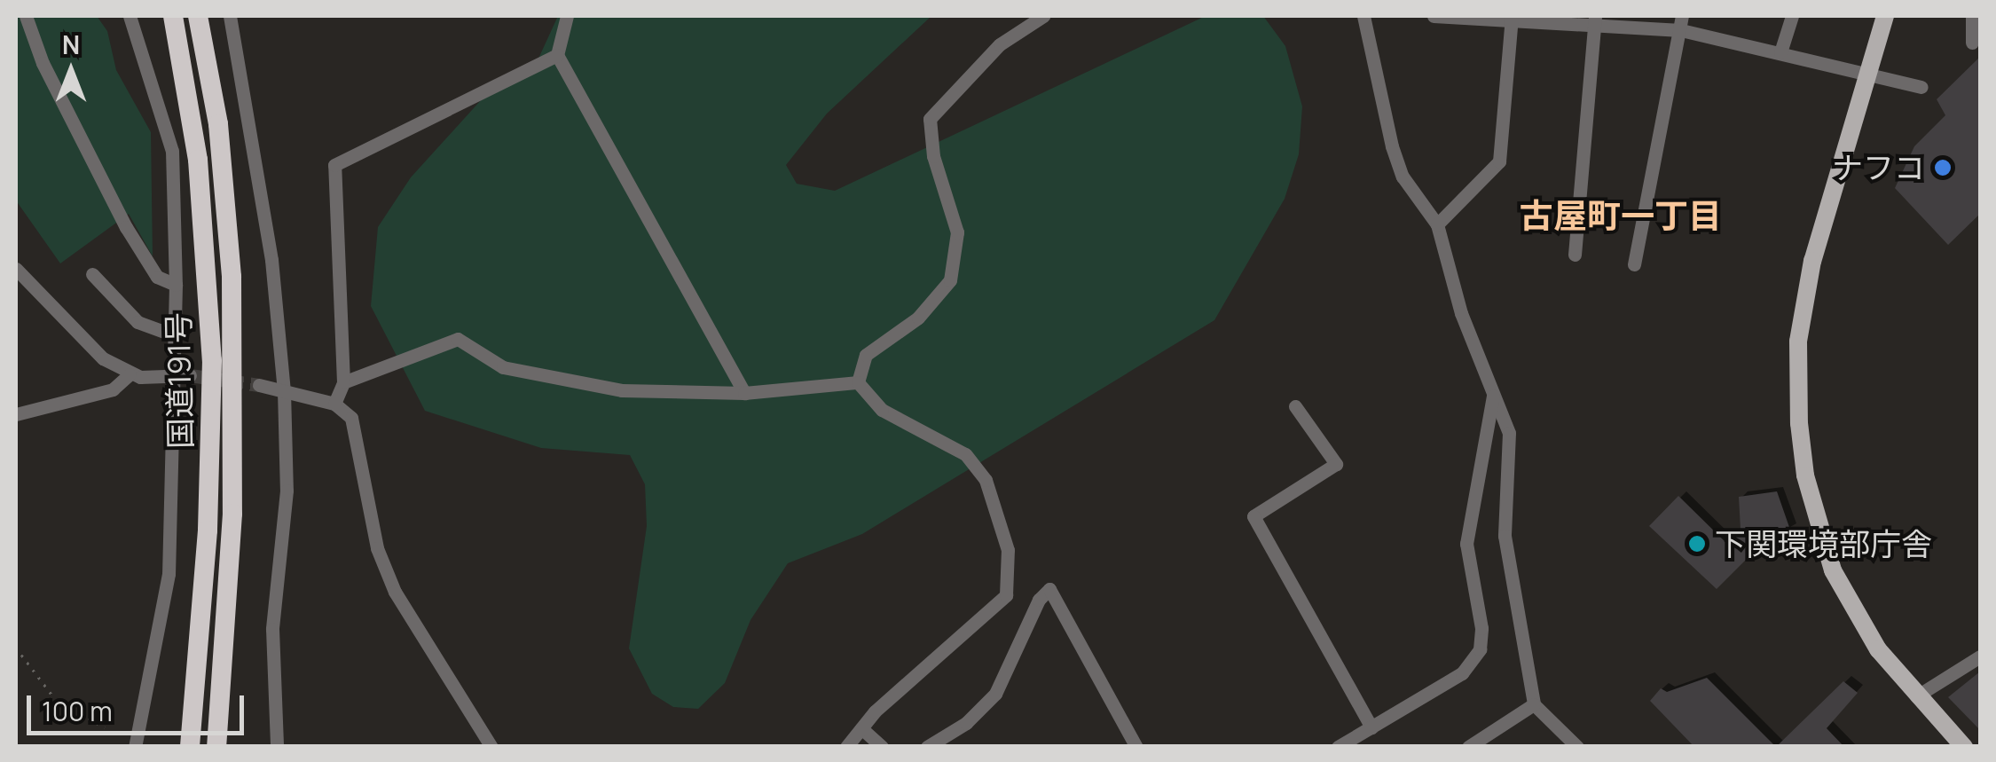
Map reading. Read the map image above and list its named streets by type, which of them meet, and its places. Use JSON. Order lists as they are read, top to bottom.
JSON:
{
  "streets": {
    "highway": ["国道191号"]
  },
  "districts": ["古屋町一丁目"],
  "places": ["ナフコ", "下関環境部庁舎"],
  "scale_bar": "100 m",
  "north": "top"
}
